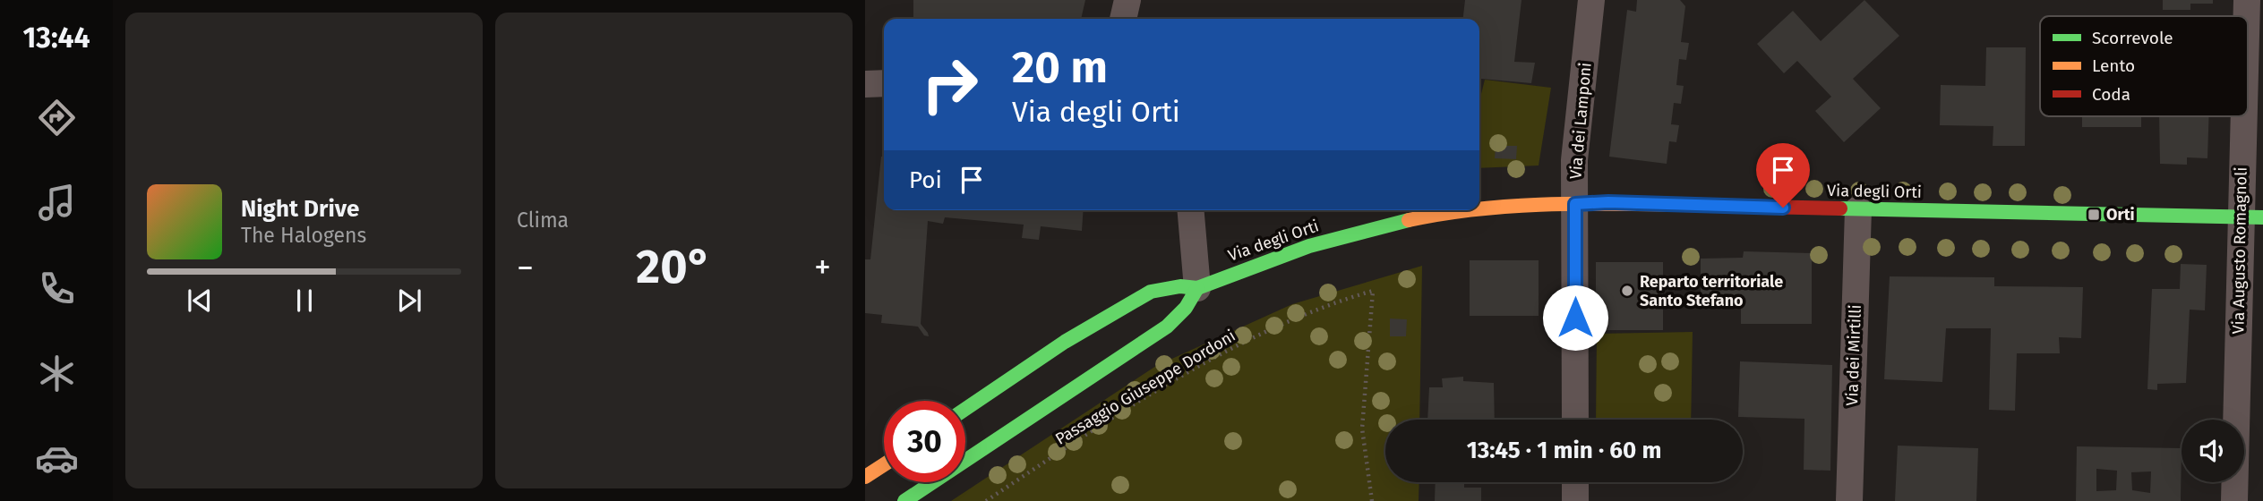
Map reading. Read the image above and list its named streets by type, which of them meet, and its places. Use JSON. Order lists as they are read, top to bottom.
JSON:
{
  "streets": {
    "main road": ["Via degli Orti"],
    "street": ["Via dei Lamponi", "Via Augusto Romagnoli", "Via dei Mirtilli"],
    "path": ["Passaggio Giuseppe Dordoni"]
  },
  "crossings": [
    ["Via dei Lamponi", "Via degli Orti"],
    ["Via degli Orti", "Via Augusto Romagnoli"],
    ["Via degli Orti", "Via dei Mirtilli"]
  ],
  "places": {
    "transit": ["Orti"],
    "other": ["Reparto territoriale Santo Stefano"]
  },
  "legend": ["Scorrevole", "Lento", "Coda"],
  "page": {
    "tabs": "13:44",
    "tile": "Clima",
    "turn": ["20 m", "Via degli Orti"],
    "then": "Poi",
    "song": ["Night Drive", "The Halogens"],
    "heat": ["−", "20°", "+"],
    "limit": "30",
    "trip": "13:45 · 1 min · 60 m"
  }
}
